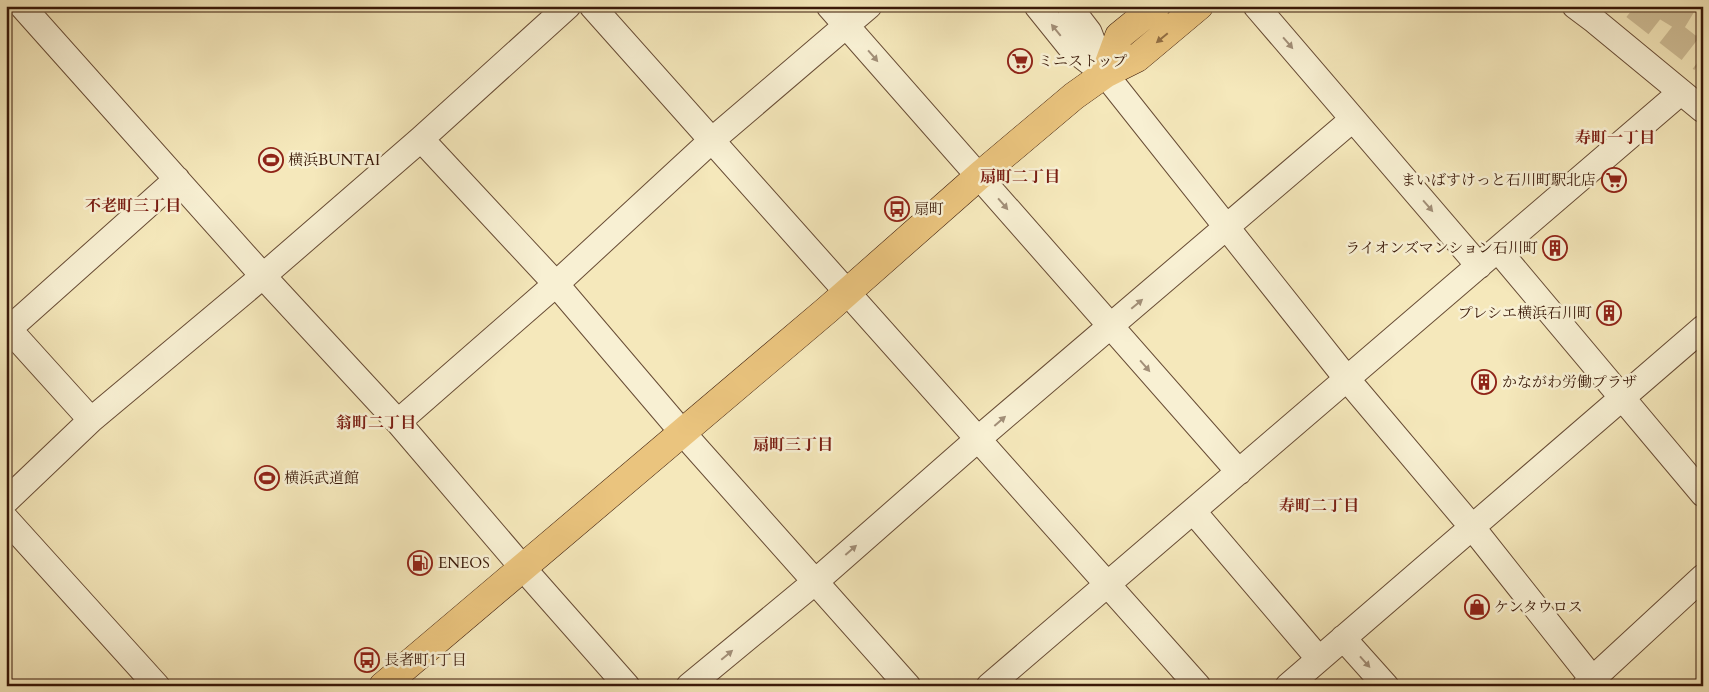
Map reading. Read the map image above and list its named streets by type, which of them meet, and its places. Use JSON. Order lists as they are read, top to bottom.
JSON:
{
  "districts": [
    "寿町一丁目",
    "扇町二丁目",
    "不老町三丁目",
    "翁町二丁目",
    "扇町三丁目",
    "寿町二丁目"
  ],
  "places": {
    "supermarket": ["ミニストップ", "まいばすけっと石川町駅北店"],
    "sports": ["横浜BUNTAI", "横浜武道館"],
    "bus stop": ["扇町", "長者町1丁目"],
    "building": ["ライオンズマンション石川町", "プレシエ横浜石川町", "かながわ労働プラザ"],
    "fuel station": ["ENEOS"],
    "shop": ["ケンタウロス"]
  }
}
